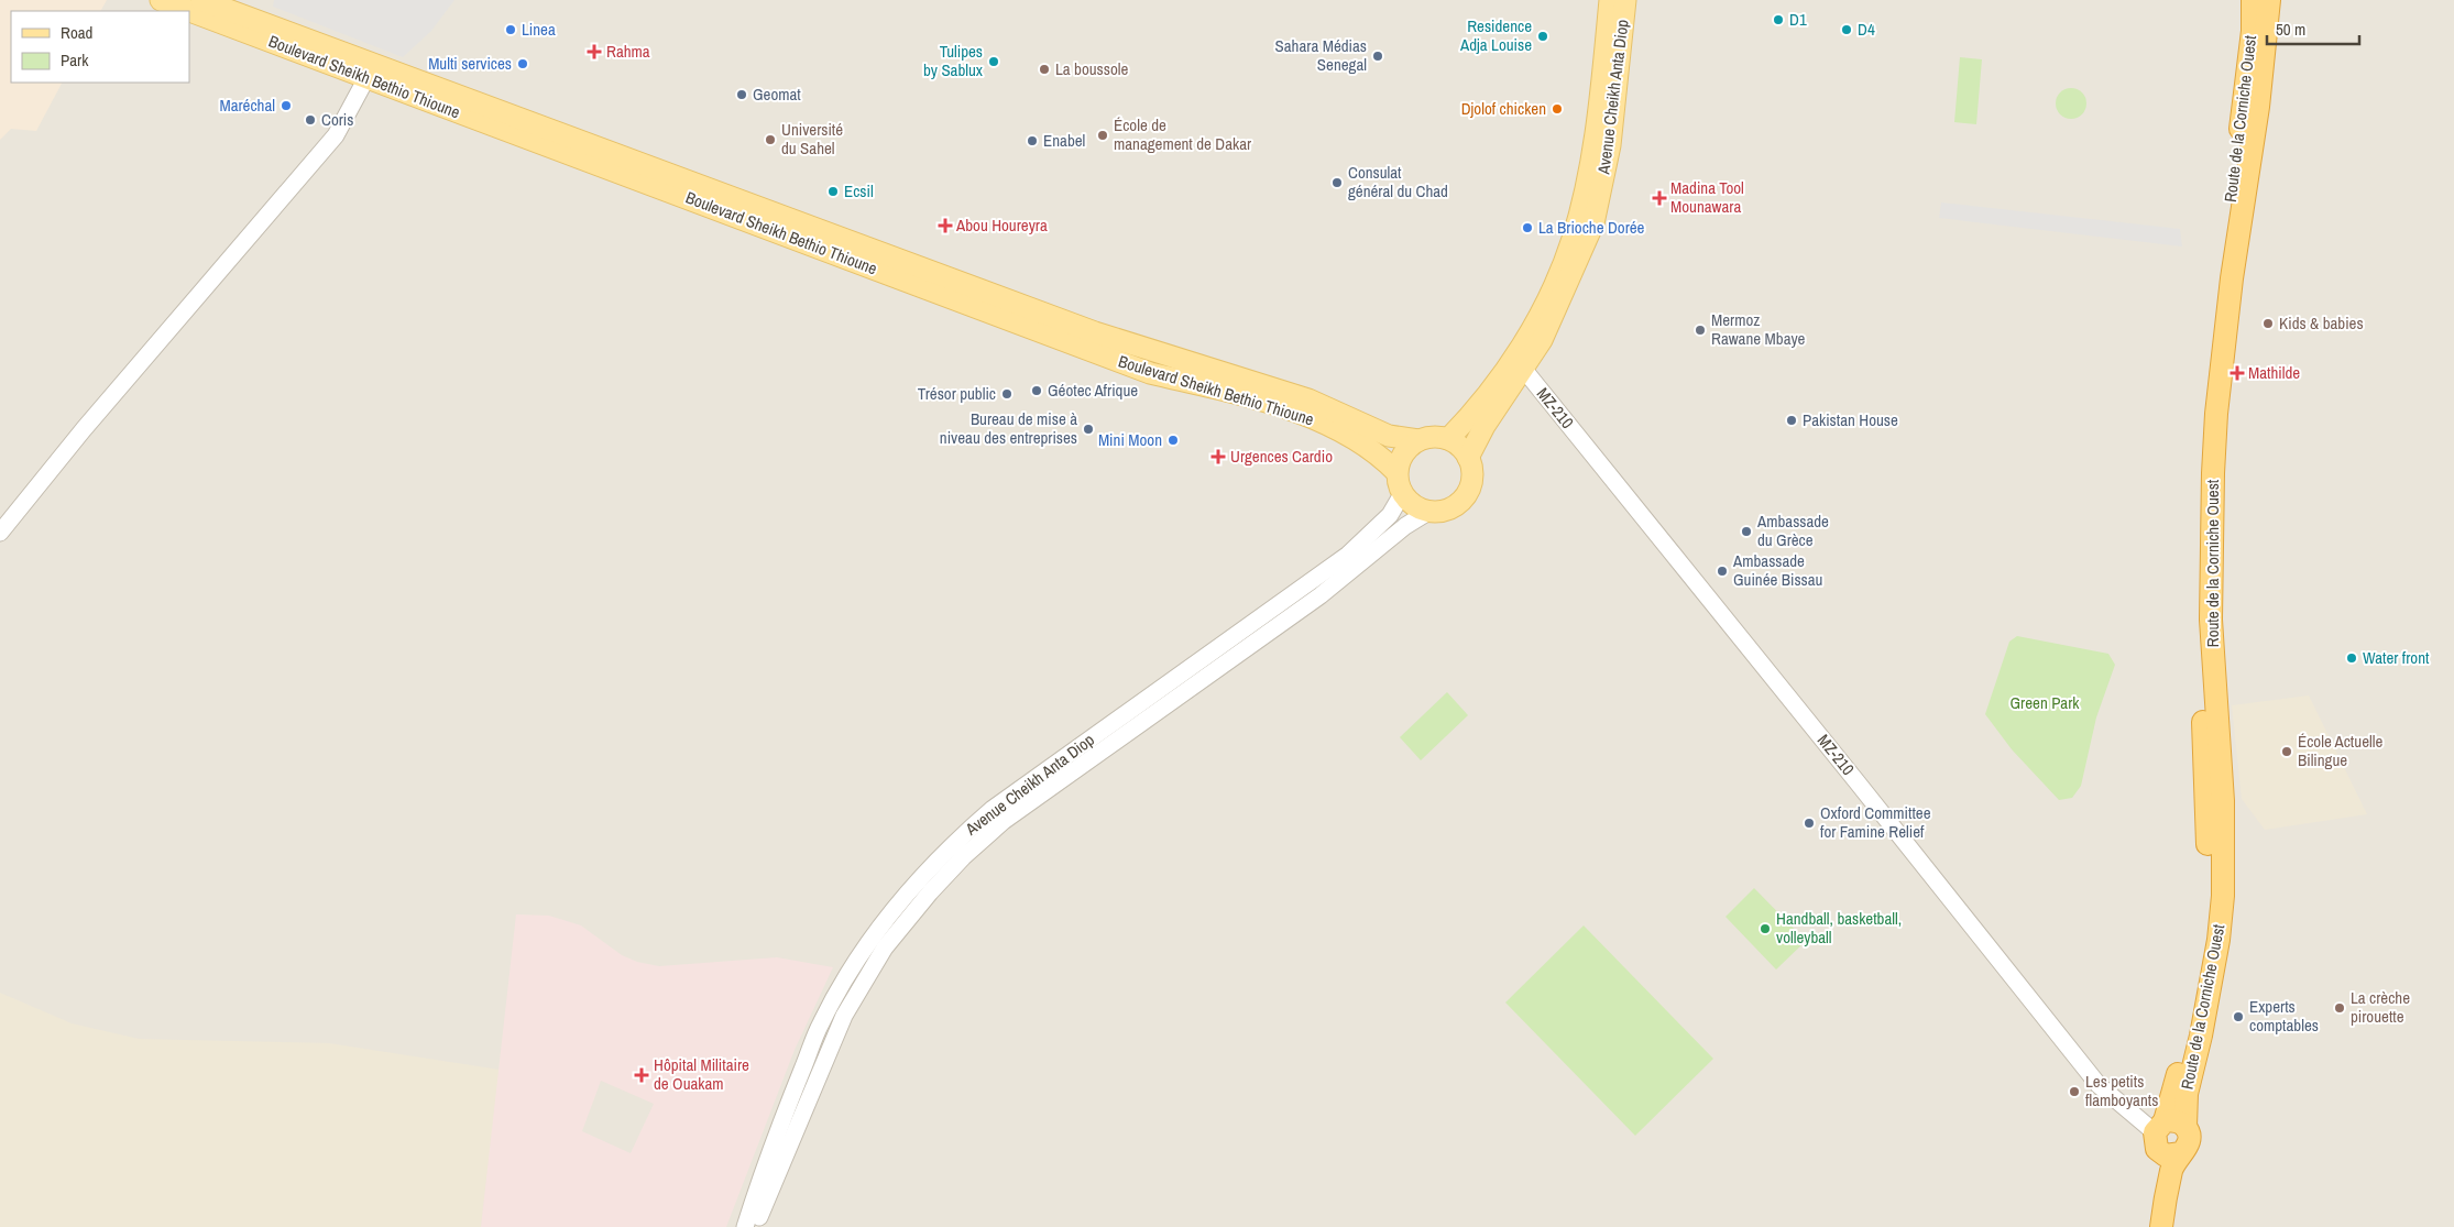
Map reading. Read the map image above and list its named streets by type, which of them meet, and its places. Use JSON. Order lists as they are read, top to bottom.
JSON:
{
  "streets": {
    "highway": ["Route de la Corniche Ouest"],
    "main road": ["Boulevard Sheikh Bethio Thioune", "Avenue Cheikh Anta Diop"],
    "street": ["MZ-210"]
  },
  "crossings": [
    ["Boulevard Sheikh Bethio Thioune", "Avenue Cheikh Anta Diop"],
    ["Avenue Cheikh Anta Diop", "MZ-210"],
    ["Route de la Corniche Ouest", "MZ-210"]
  ],
  "parks": ["Green Park"],
  "places": {
    "other": [
      "D1",
      "Linea",
      "D4",
      "Residence Adja Louise",
      "Sahara Médias Senegal",
      "Tulipes by Sablux",
      "Multi services",
      "La boussole",
      "Geomat",
      "Maréchal",
      "Djolof chicken",
      "Coris",
      "École de management de Dakar",
      "Université du Sahel",
      "Enabel",
      "Consulat général du Chad",
      "Ecsil",
      "La Brioche Dorée",
      "Kids & babies",
      "Mermoz Rawane Mbaye",
      "Géotec Afrique",
      "Trésor public",
      "Pakistan House",
      "Bureau de mise à niveau des entreprises",
      "Mini Moon",
      "Ambassade du Grèce",
      "Ambassade Guinée Bissau",
      "Water front",
      "École Actuelle Bilingue",
      "Oxford Committee for Famine Relief",
      "Handball, basketball, volleyball",
      "La crèche pirouette",
      "Experts comptables",
      "Les petits flamboyants"
    ],
    "health": [
      "Rahma",
      "Madina Tool Mounawara",
      "Abou Houreyra",
      "Mathilde",
      "Urgences Cardio",
      "Hôpital Militaire de Ouakam"
    ]
  },
  "legend": ["Road", "Park"],
  "scale_bar": "50 m"
}
